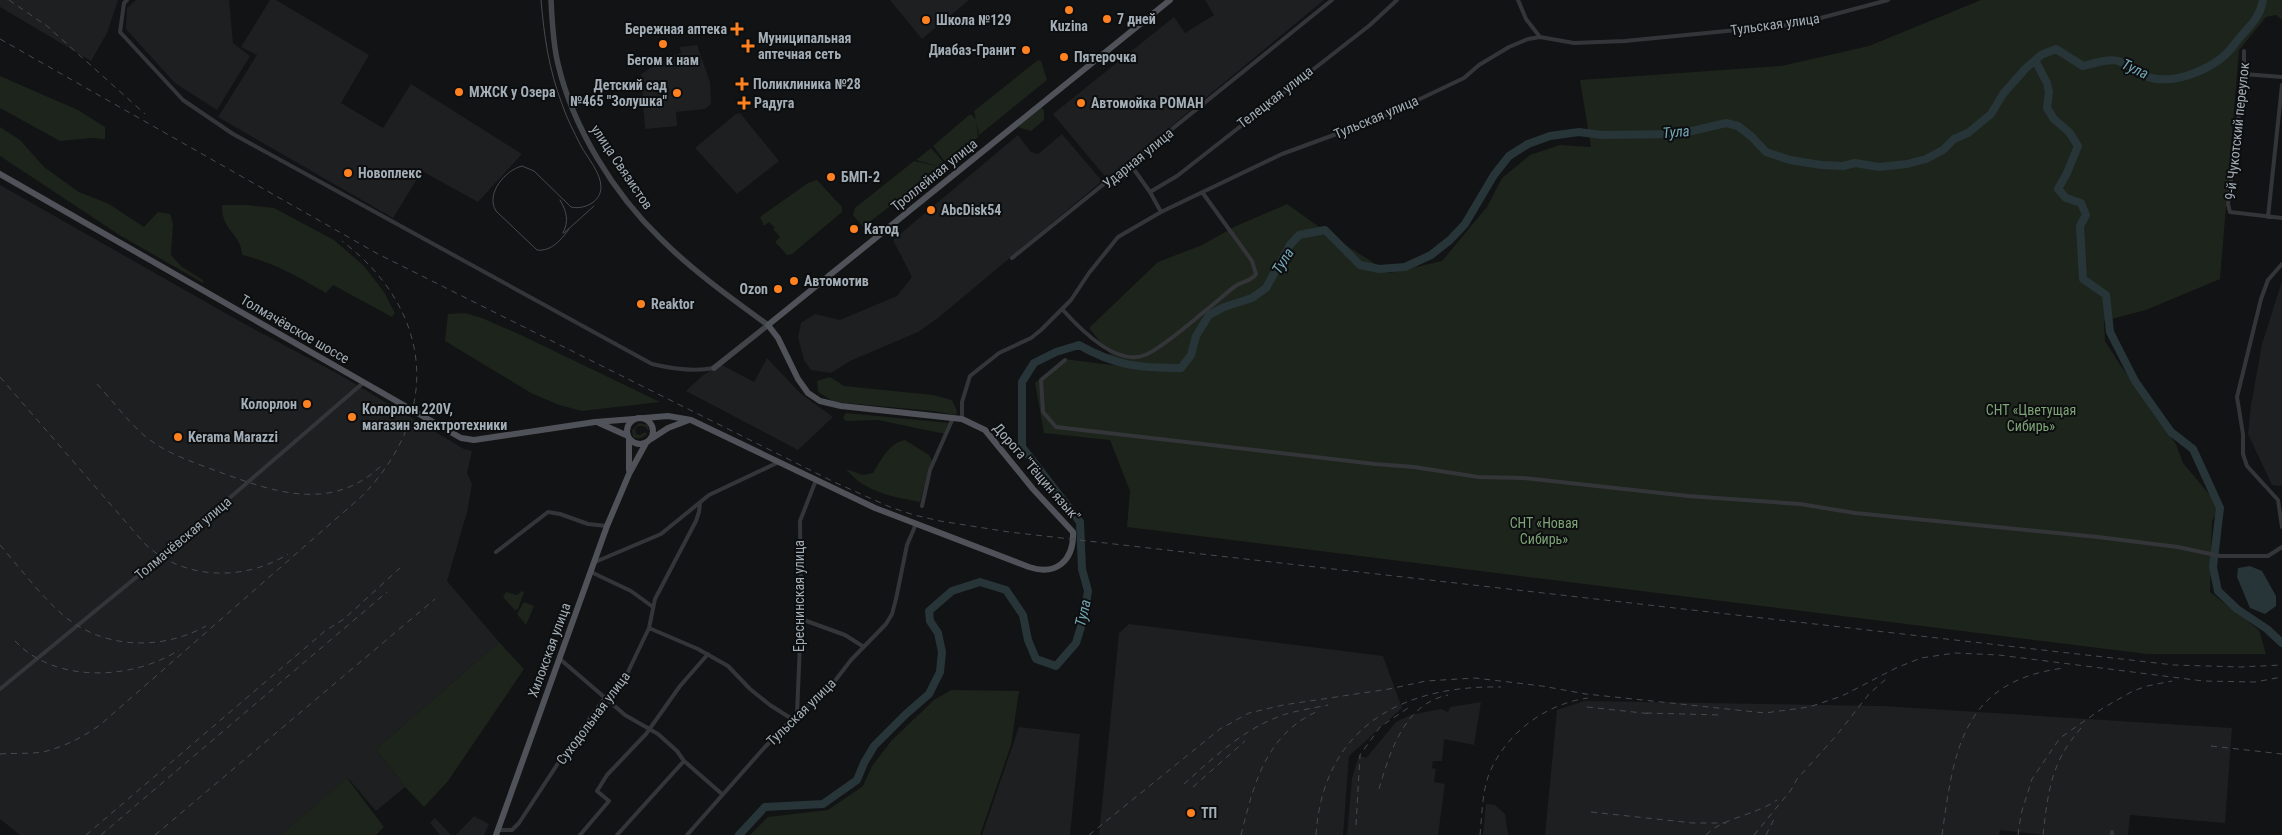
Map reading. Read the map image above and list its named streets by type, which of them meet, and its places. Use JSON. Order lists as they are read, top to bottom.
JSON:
{
  "streets": {
    "main road": [
      "улица Связистов",
      "Троллейная улица",
      "Толмачёвское шоссе",
      "Дорога \"Тёщин язык\"",
      "Хилокская улица"
    ],
    "street": [
      "Тульская улица",
      "Телецкая улица",
      "9-й Чукотский переулок",
      "Ударная улица",
      "Толмачёвская улица",
      "Ереснинская улица",
      "Суходольная улица"
    ]
  },
  "crossings": [
    ["Тульская улица", "Дорога \"Тёщин язык\""],
    ["Тульская улица", "Ереснинская улица"],
    ["улица Связистов", "Троллейная улица"],
    ["улица Связистов", "Дорога \"Тёщин язык\""],
    ["Троллейная улица", "Дорога \"Тёщин язык\""],
    ["Толмачёвское шоссе", "Дорога \"Тёщин язык\""],
    ["Толмачёвское шоссе", "Толмачёвская улица"],
    ["Толмачёвское шоссе", "Хилокская улица"],
    ["Дорога \"Тёщин язык\"", "Ереснинская улица"],
    ["Дорога \"Тёщин язык\"", "Хилокская улица"],
    ["Хилокская улица", "Суходольная улица"]
  ],
  "water": ["Тула"],
  "parks": ["СНТ «Цветущая Сибирь»", "СНТ «Новая Сибирь»"],
  "places": {
    "other": [
      "Kuzina",
      "7 дней",
      "Школа №129",
      "Бегом к нам",
      "Диабаз-Гранит",
      "Пятерочка",
      "МЖСК у Озера",
      "Детский сад №465 \"Золушка\"",
      "Автомойка РОМАН",
      "Новоплекс",
      "БМП-2",
      "AbcDisk54",
      "Катод",
      "Автомотив",
      "Ozon",
      "Reaktor",
      "Колорлон",
      "Колорлон 220V, магазин электротехники",
      "Kerama Marazzi",
      "ТП"
    ],
    "health": [
      "Бережная аптека",
      "Муниципальная аптечная сеть",
      "Поликлиника №28",
      "Радуга"
    ]
  }
}
